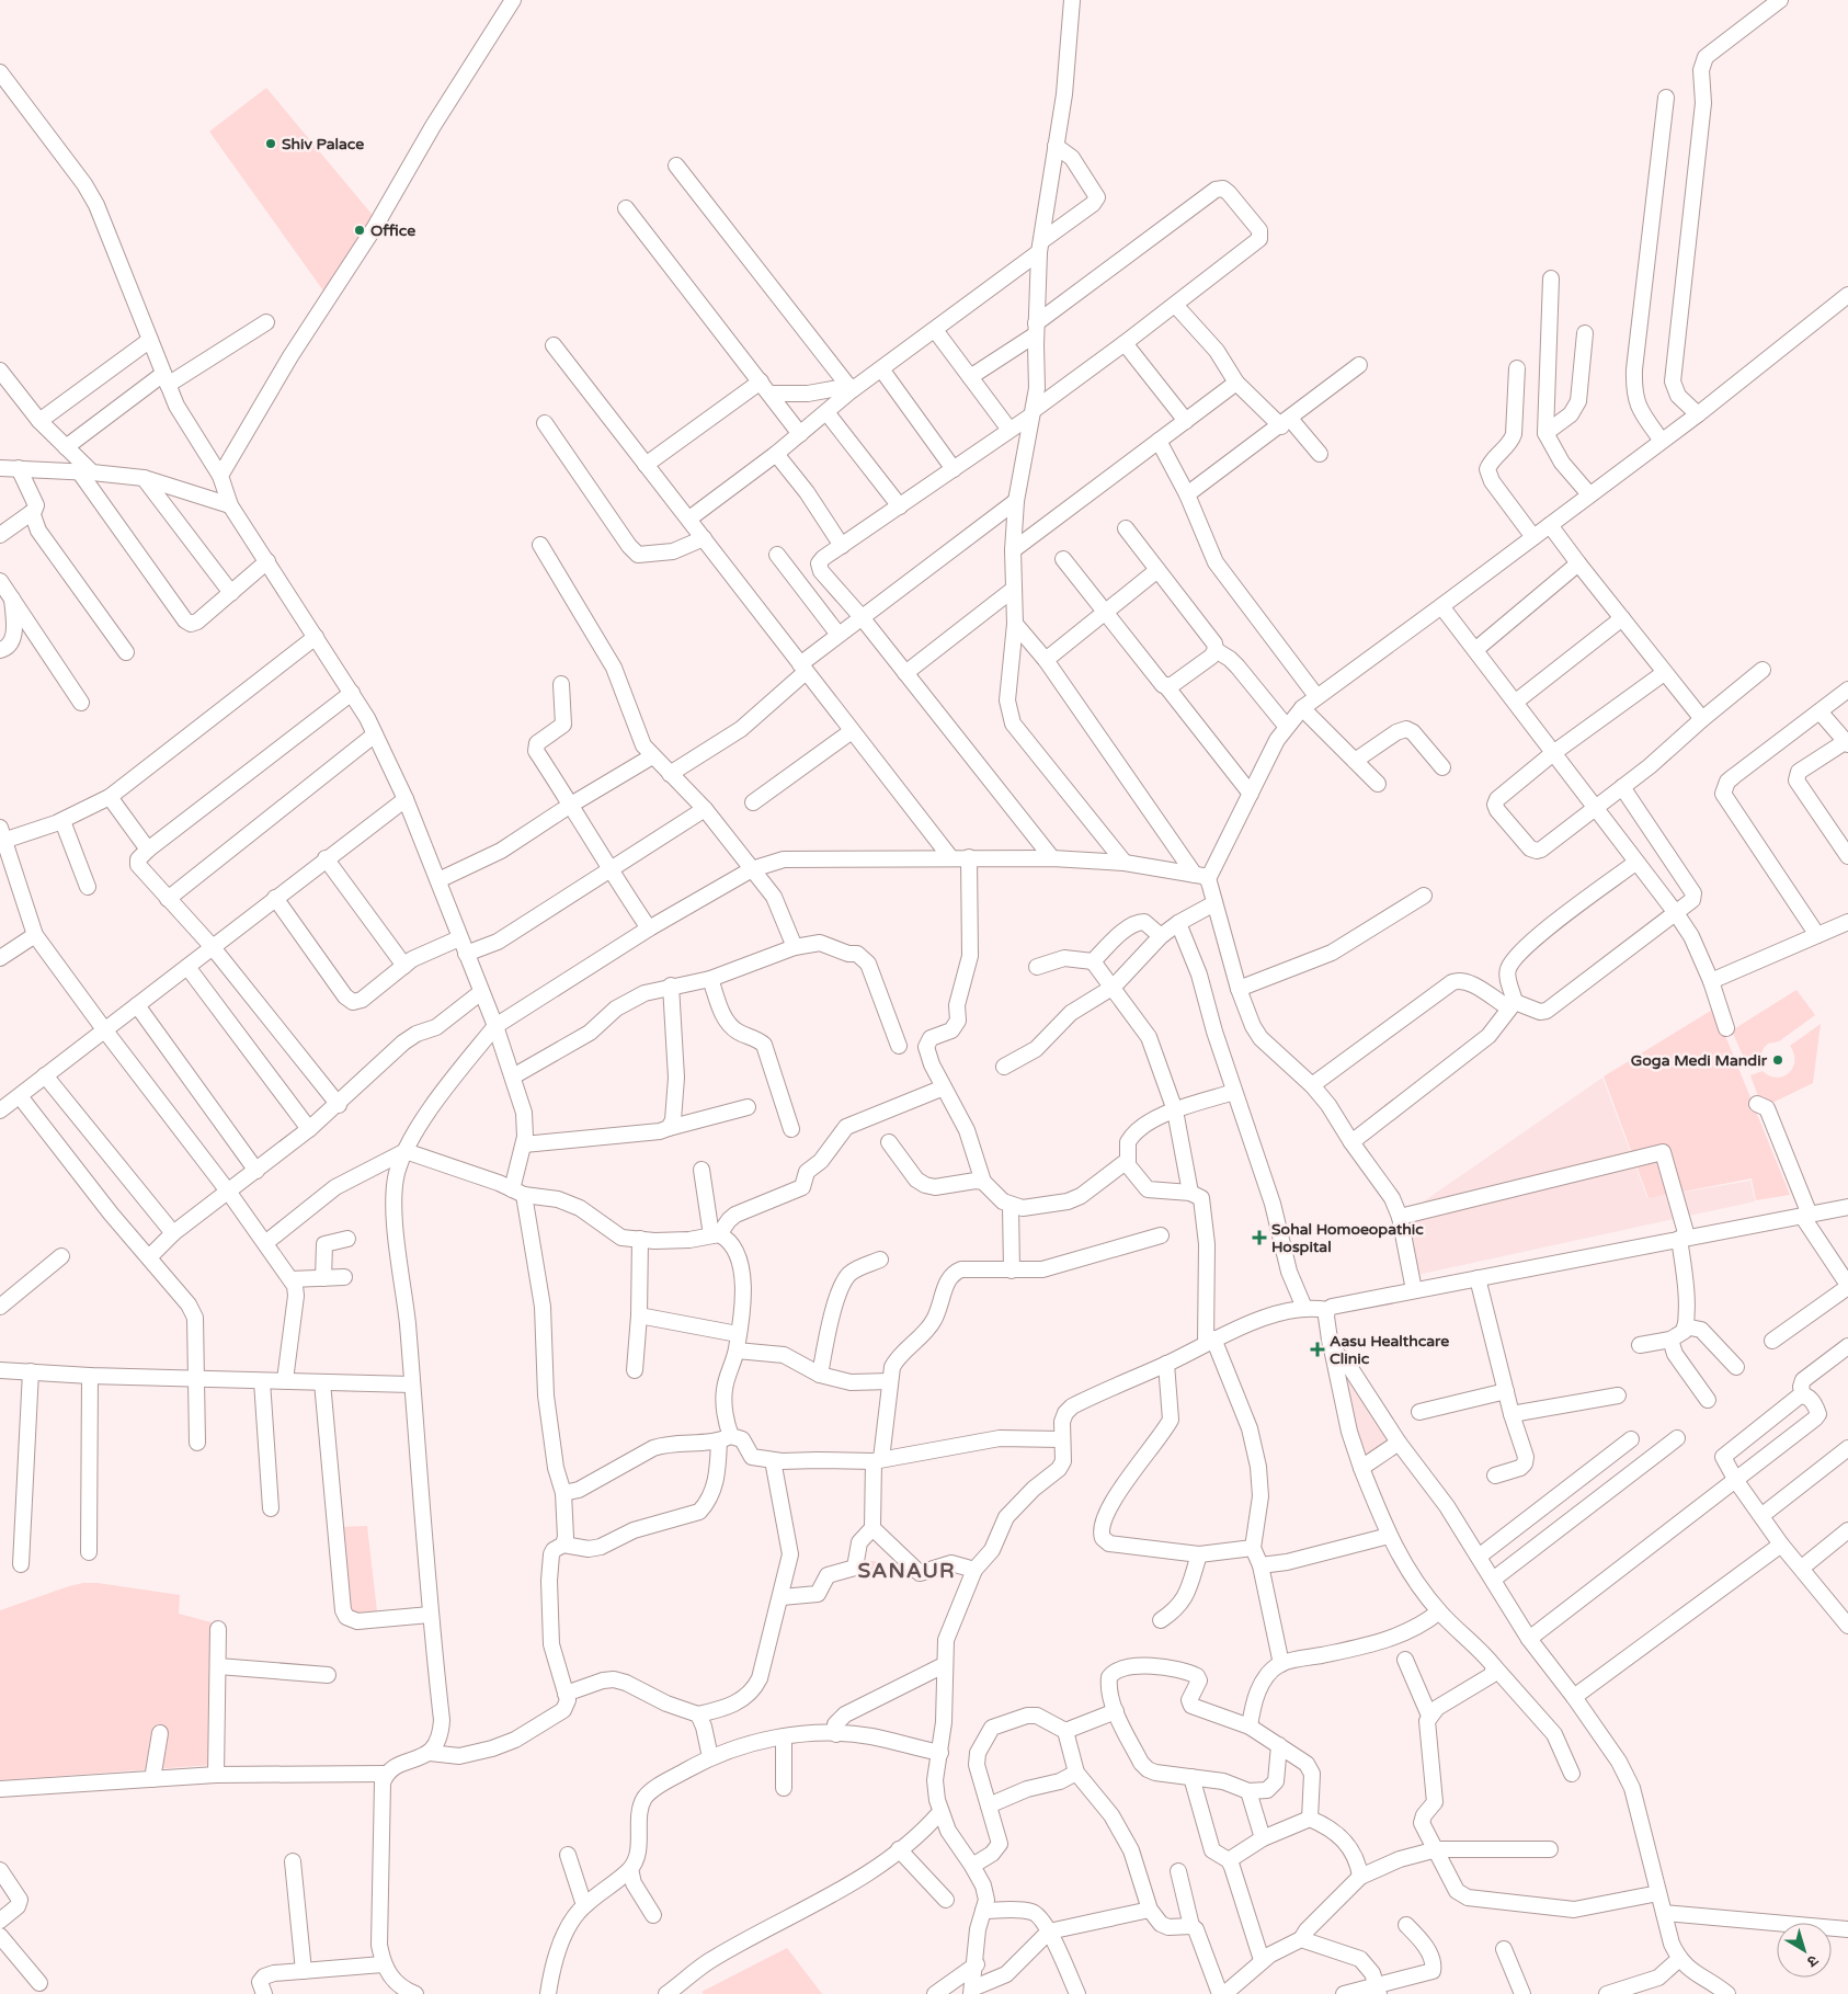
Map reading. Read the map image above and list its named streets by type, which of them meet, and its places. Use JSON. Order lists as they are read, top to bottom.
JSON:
{
  "districts": ["SANAUR"],
  "places": {
    "other": ["Shiv Palace", "Office", "Goga Medi Mandir"],
    "health": ["Sohal Homoeopathic Hospital", "Aasu Healthcare Clinic"]
  },
  "north": "bottom right"
}
